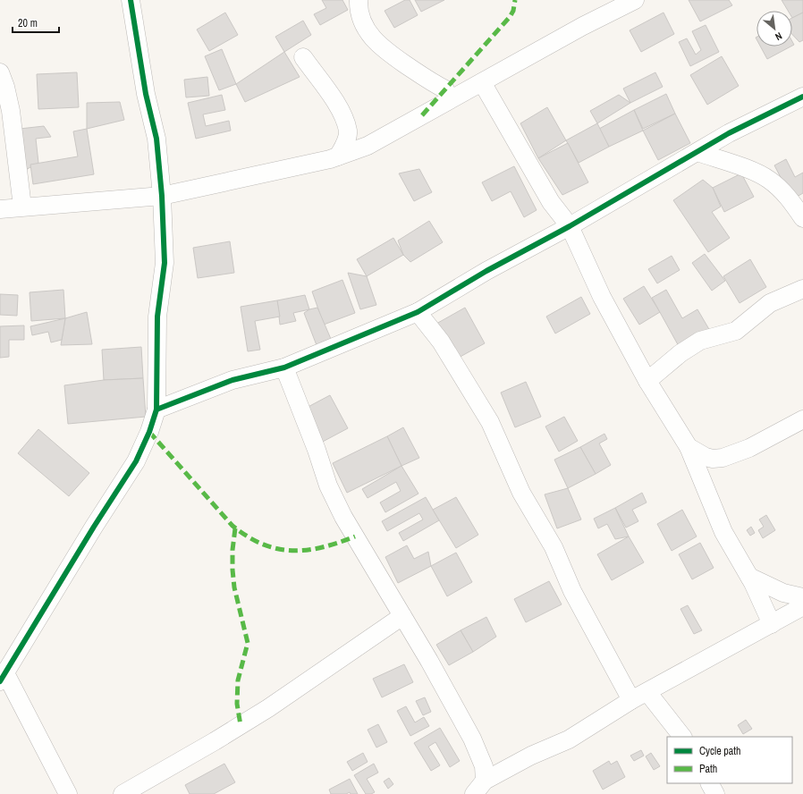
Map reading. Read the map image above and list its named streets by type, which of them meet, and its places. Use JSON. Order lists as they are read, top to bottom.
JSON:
{
  "legend": ["Cycle path", "Path"],
  "scale_bar": "20 m",
  "north": "bottom right"
}
